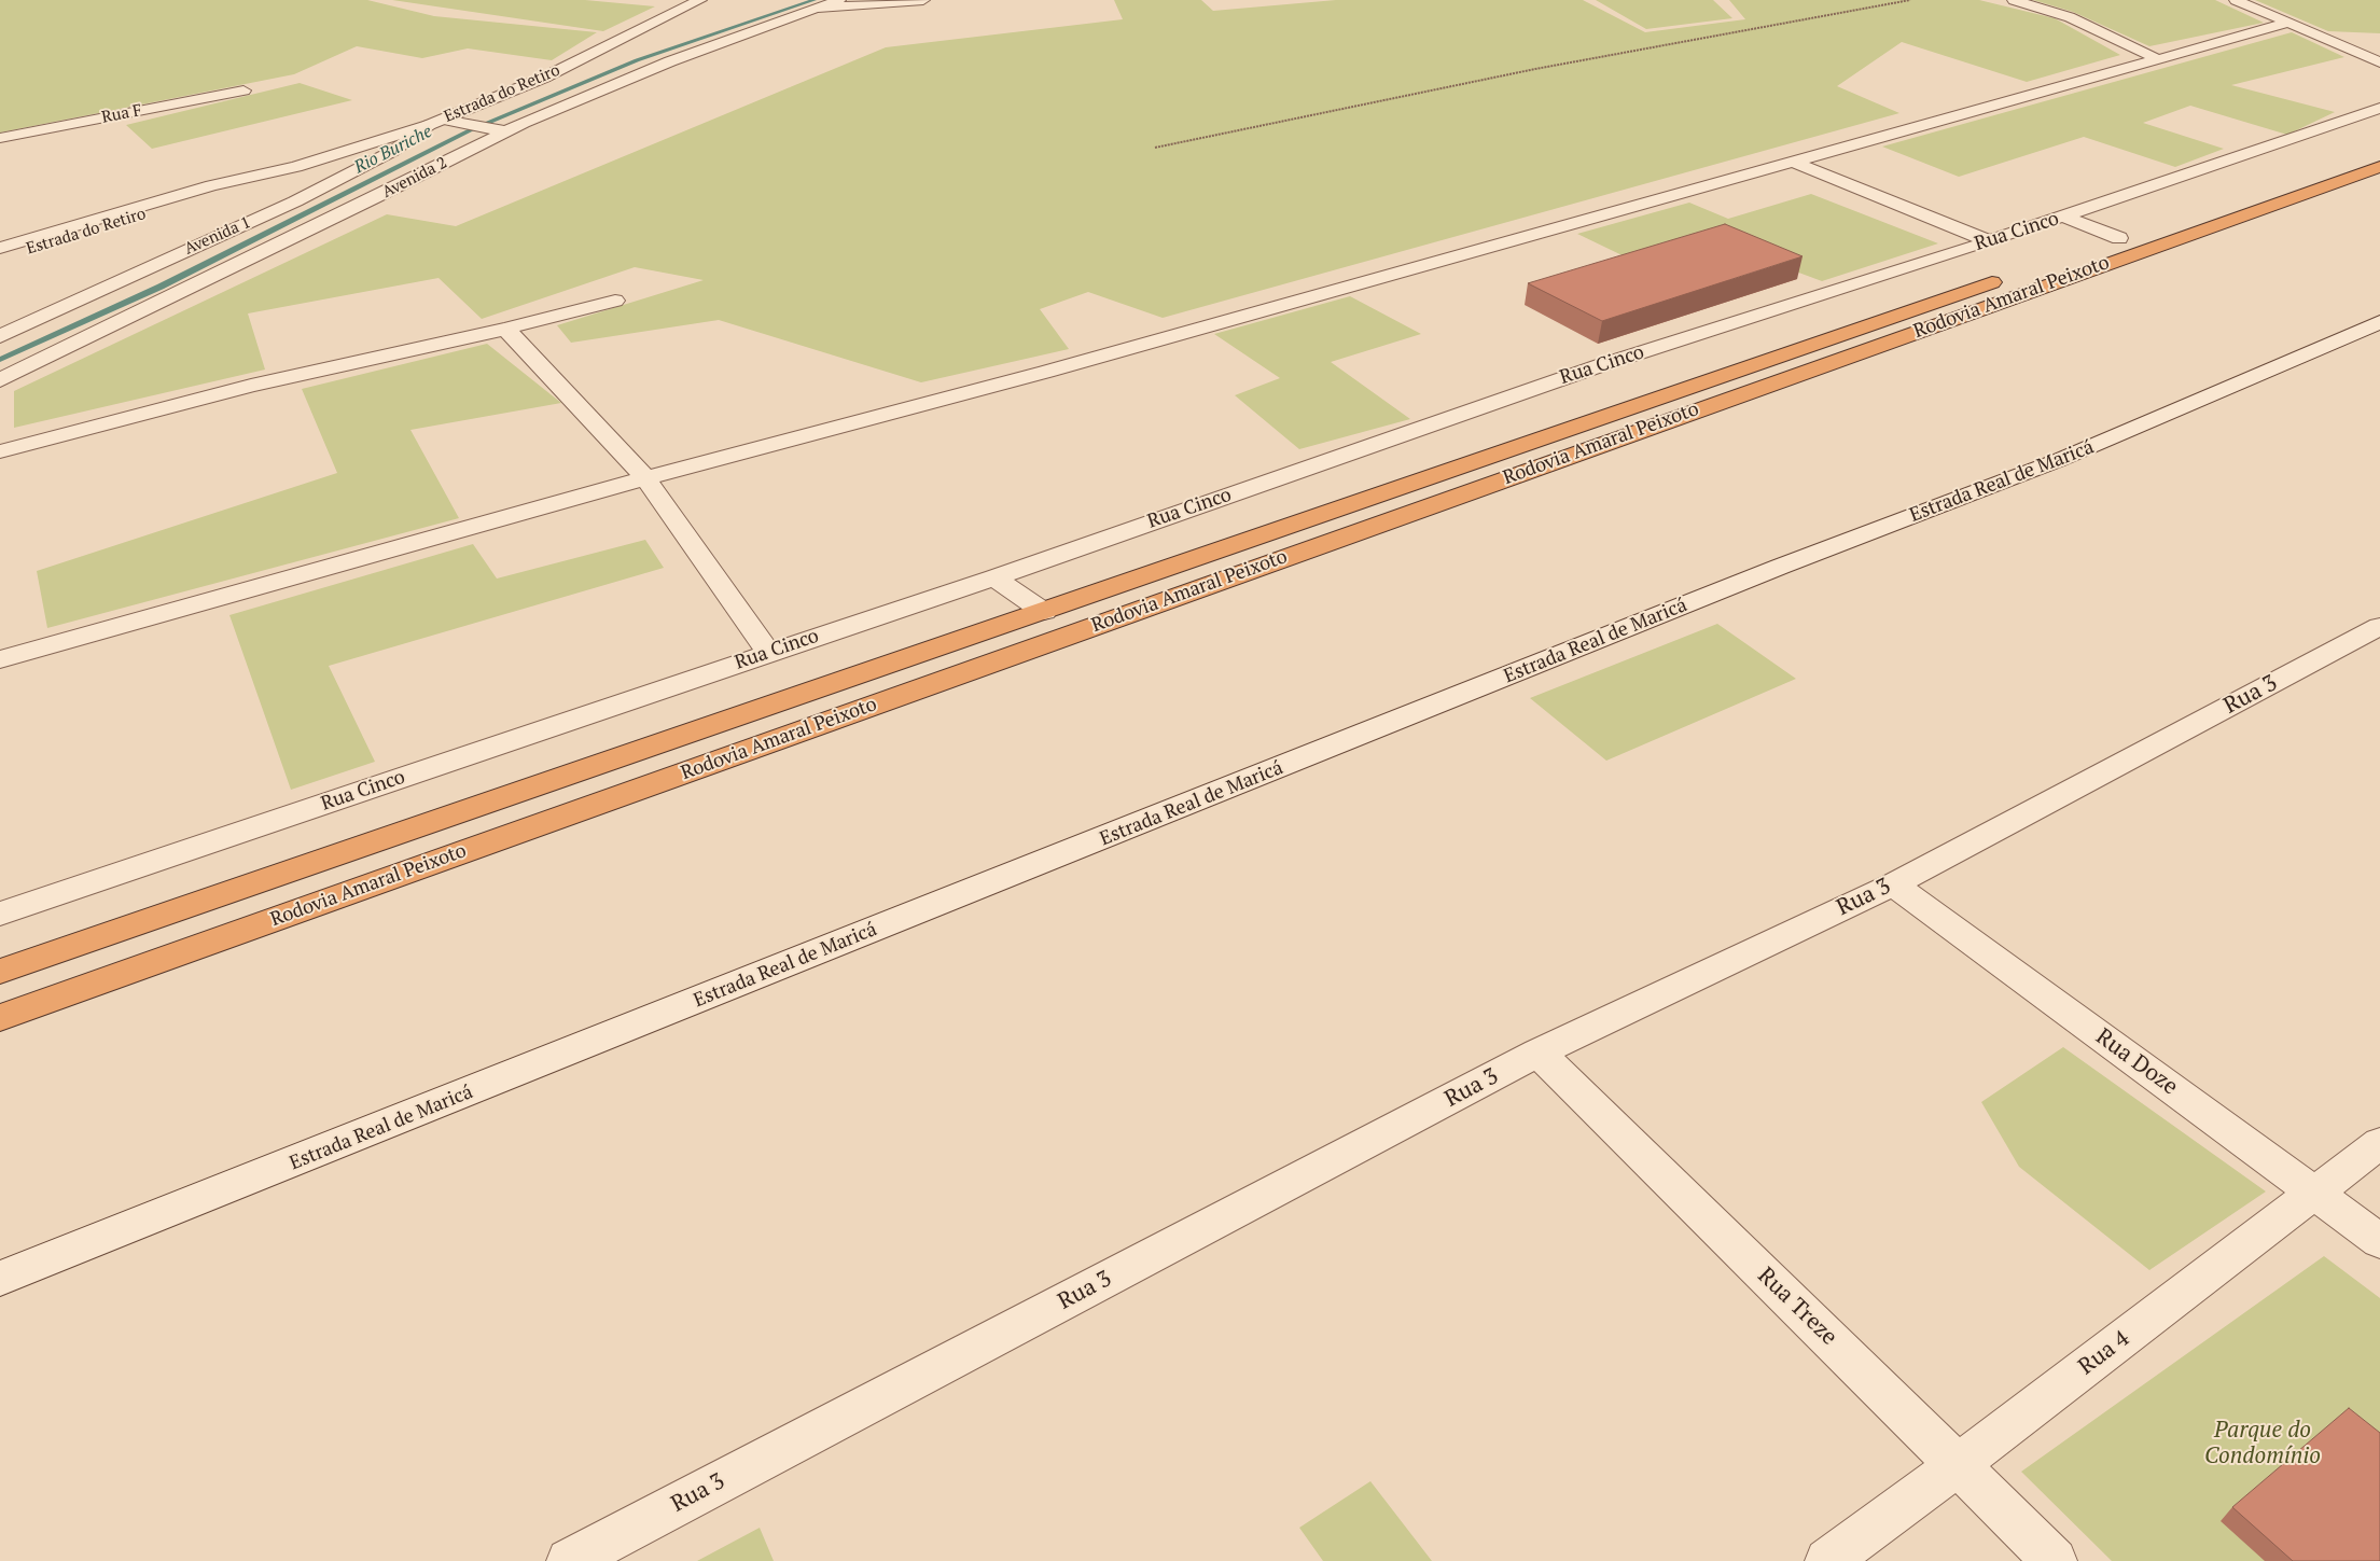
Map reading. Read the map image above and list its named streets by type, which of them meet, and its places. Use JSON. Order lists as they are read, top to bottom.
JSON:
{
  "streets": {
    "highway": ["Rodovia Amaral Peixoto"],
    "street": [
      "Estrada do Retiro",
      "Rua F",
      "Avenida 2",
      "Rua Cinco",
      "Avenida 1",
      "Estrada Real de Maricá",
      "Rua 3",
      "Rua Doze",
      "Rua Treze",
      "Rua 4"
    ]
  },
  "crossings": [
    ["Estrada do Retiro", "Avenida 1"],
    ["Rua 3", "Rua Doze"],
    ["Rua 3", "Rua Treze"],
    ["Rua Doze", "Rua 4"],
    ["Rua Treze", "Rua 4"]
  ],
  "water": ["Rio Buriche"],
  "parks": ["Parque do Condomínio"]
}
